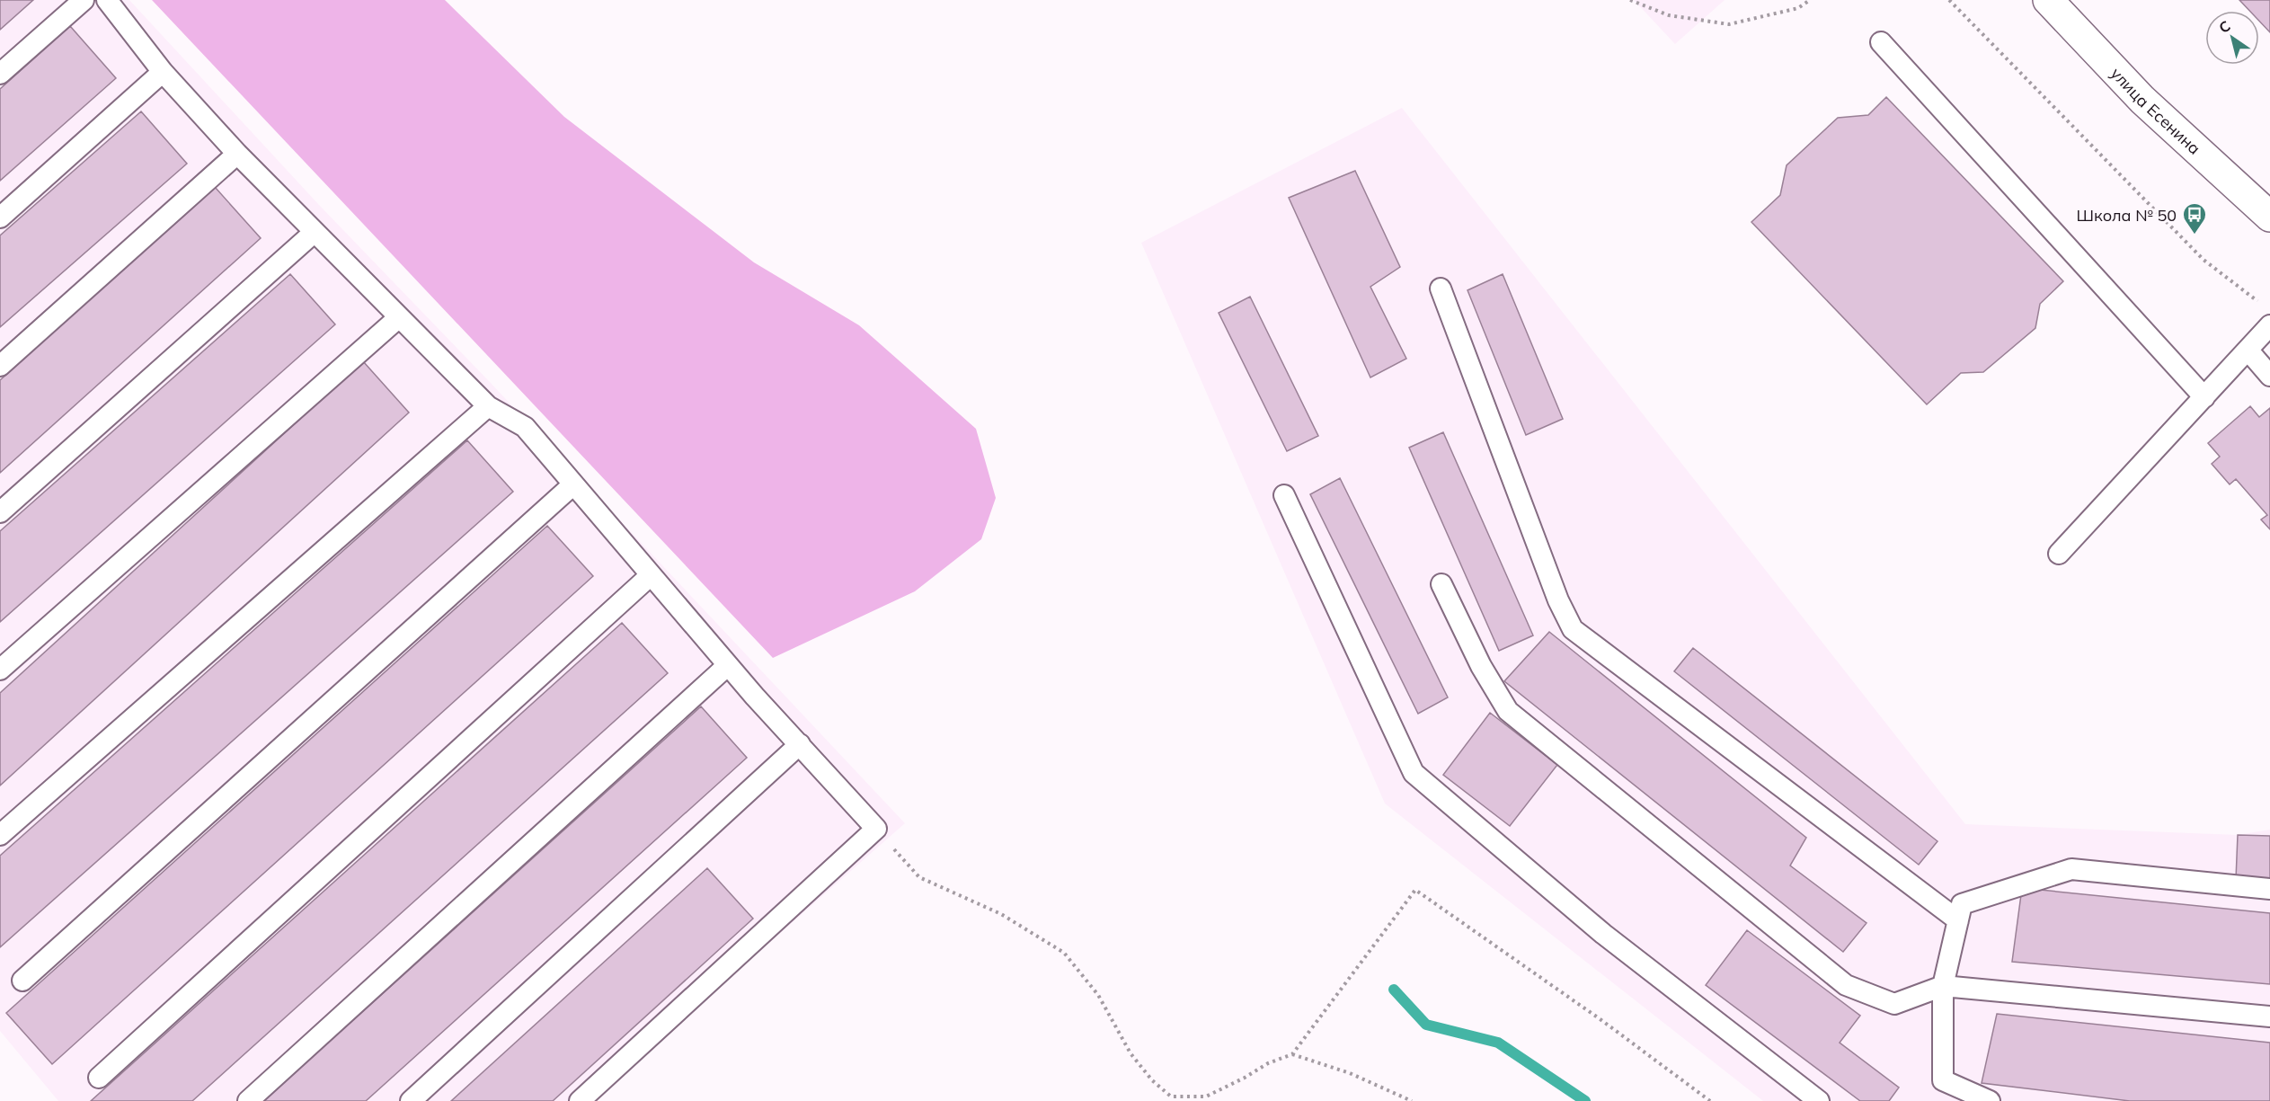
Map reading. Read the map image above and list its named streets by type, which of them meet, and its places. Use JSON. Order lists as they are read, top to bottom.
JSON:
{
  "streets": {
    "street": ["улица Есенина"]
  },
  "places": {
    "bus stop": ["Школа № 50"]
  },
  "north": "top left"
}
